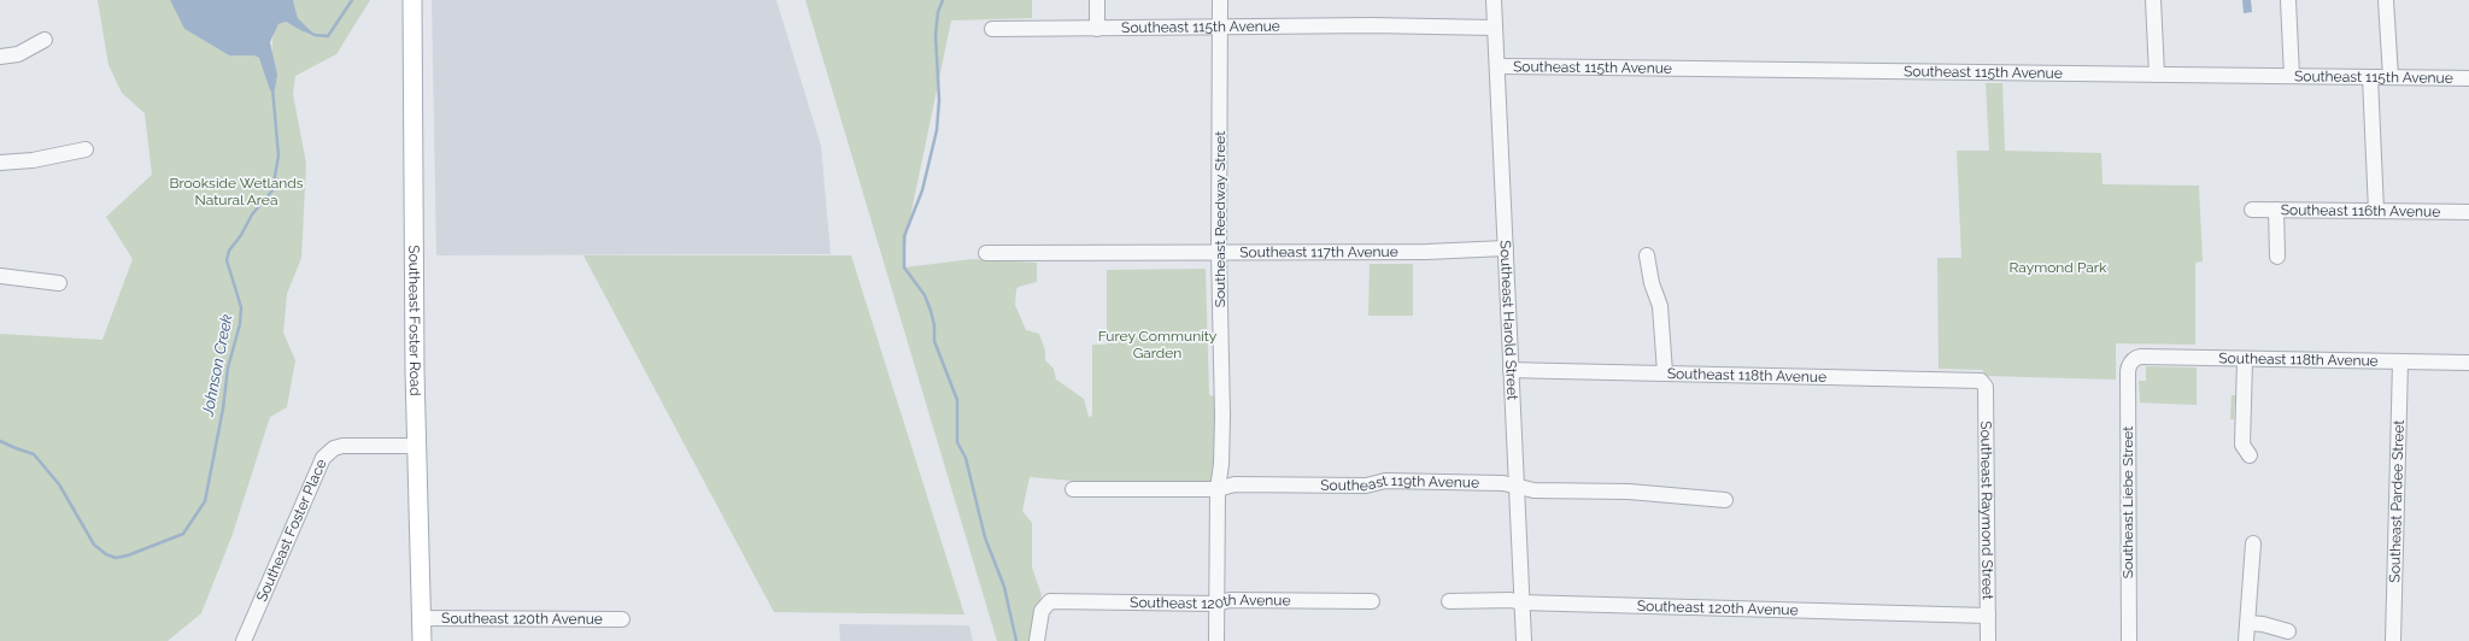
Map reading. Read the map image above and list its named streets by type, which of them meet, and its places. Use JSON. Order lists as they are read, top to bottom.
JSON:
{
  "streets": {
    "main road": ["Southeast Foster Road"],
    "street": [
      "Southeast 115th Avenue",
      "Southeast 116th Avenue",
      "Southeast Reedway Street",
      "Southeast 117th Avenue",
      "Southeast Harold Street",
      "Southeast 118th Avenue",
      "Southeast 119th Avenue",
      "Southeast Pardee Street",
      "Southeast Liebe Street",
      "Southeast Raymond Street",
      "Southeast Foster Place",
      "Southeast 120th Avenue"
    ]
  },
  "crossings": [
    ["Southeast 115th Avenue", "Southeast Reedway Street"],
    ["Southeast 115th Avenue", "Southeast Harold Street"],
    ["Southeast Reedway Street", "Southeast 117th Avenue"],
    ["Southeast Reedway Street", "Southeast 119th Avenue"],
    ["Southeast Reedway Street", "Southeast 120th Avenue"],
    ["Southeast 117th Avenue", "Southeast Harold Street"],
    ["Southeast Foster Road", "Southeast Foster Place"],
    ["Southeast Foster Road", "Southeast 120th Avenue"],
    ["Southeast Harold Street", "Southeast 118th Avenue"],
    ["Southeast Harold Street", "Southeast 119th Avenue"],
    ["Southeast Harold Street", "Southeast 120th Avenue"],
    ["Southeast 118th Avenue", "Southeast Pardee Street"],
    ["Southeast 118th Avenue", "Southeast Liebe Street"],
    ["Southeast 118th Avenue", "Southeast Raymond Street"],
    ["Southeast Raymond Street", "Southeast 120th Avenue"]
  ],
  "water": ["Johnson Creek"],
  "parks": ["Brookside Wetlands Natural Area", "Raymond Park", "Furey Community Garden"]
}
